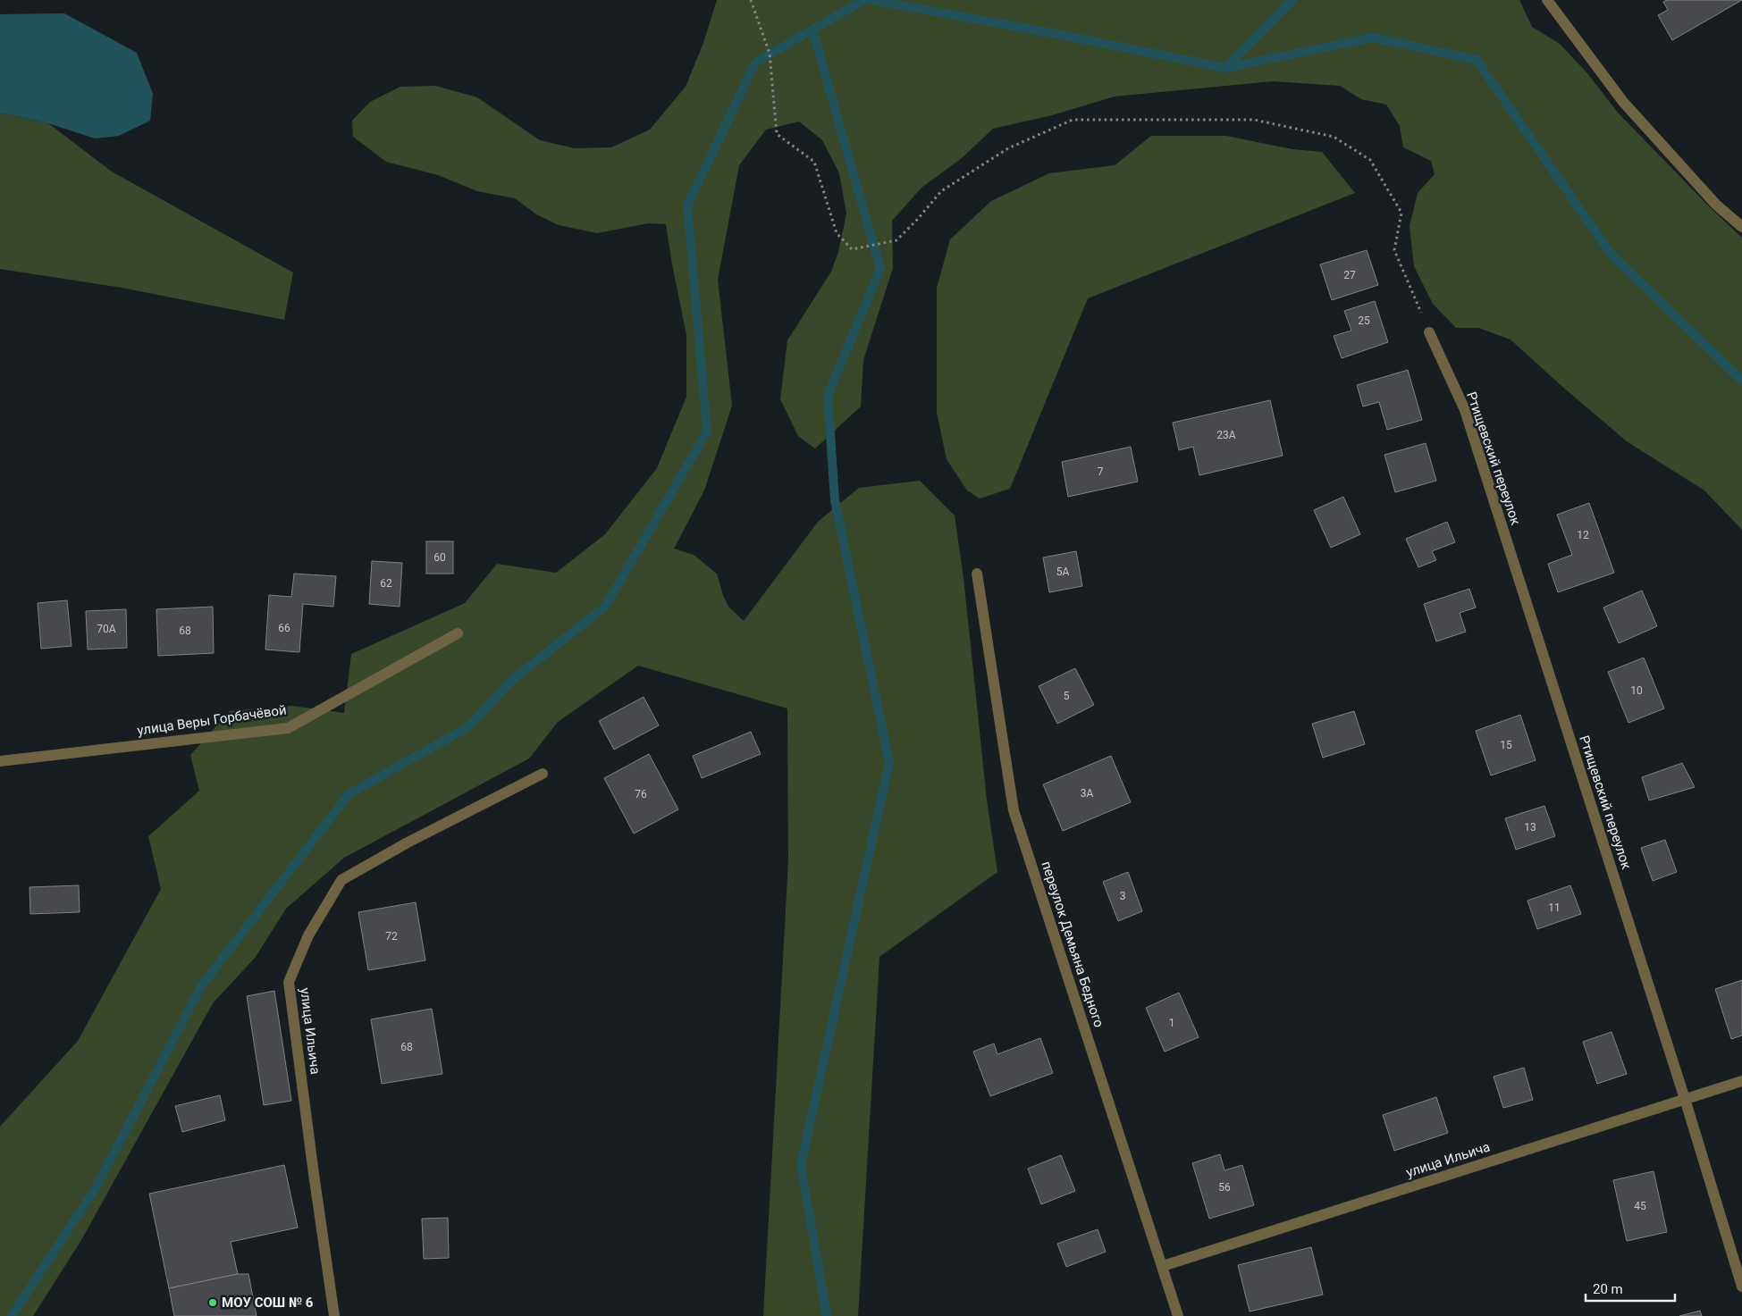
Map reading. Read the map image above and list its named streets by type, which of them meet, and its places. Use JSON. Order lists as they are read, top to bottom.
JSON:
{
  "streets": {
    "street": [
      "Ртищевский переулок",
      "улица Веры Горбачёвой",
      "переулок Демьяна Бедного",
      "улица Ильича"
    ]
  },
  "crossings": [
    ["Ртищевский переулок", "улица Ильича"],
    ["переулок Демьяна Бедного", "улица Ильича"]
  ],
  "places": ["МОУ СОШ № 6"],
  "house_numbers": [
    "27",
    "25",
    "23А",
    "7",
    "12",
    "60",
    "5А",
    "62",
    "66",
    "70А",
    "68",
    "10",
    "5",
    "15",
    "3А",
    "76",
    "13",
    "3",
    "11",
    "72",
    "1",
    "68",
    "56",
    "45"
  ],
  "scale_bar": "20 m"
}
